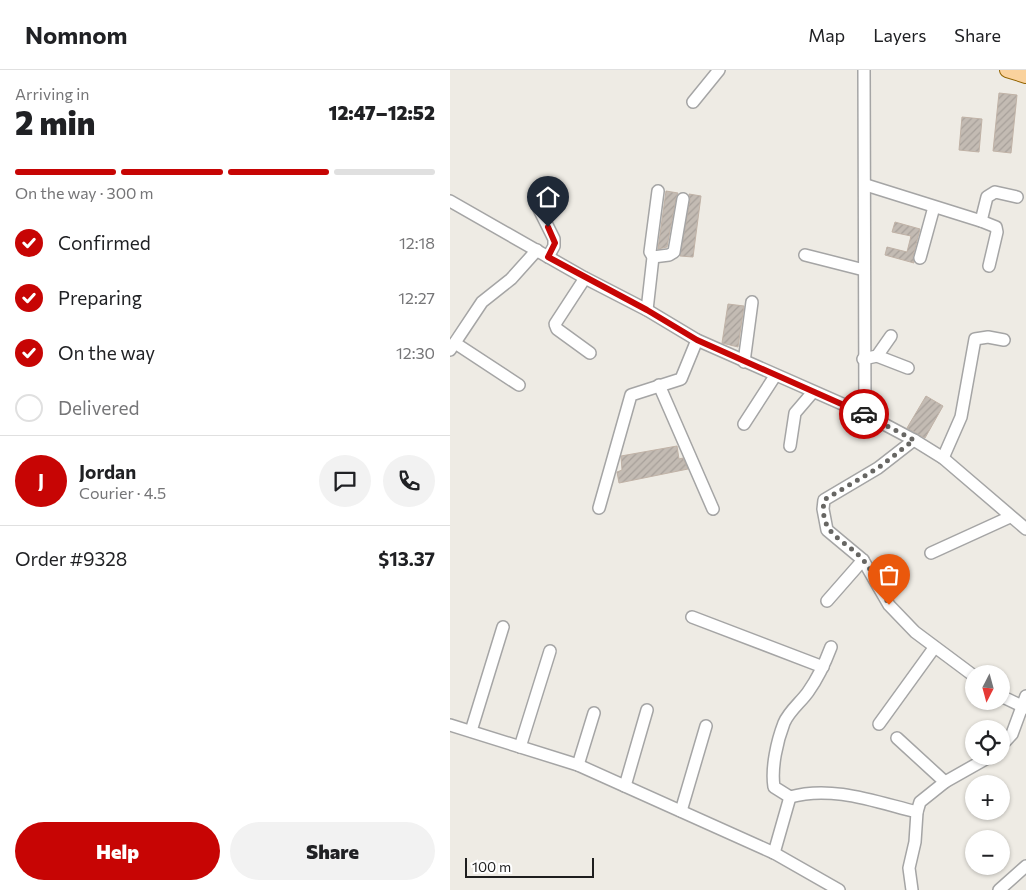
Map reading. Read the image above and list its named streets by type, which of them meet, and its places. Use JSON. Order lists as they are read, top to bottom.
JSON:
{
  "scale_bar": "100 m",
  "north": "bottom",
  "page": {
    "header": "Nomnom",
    "nav": ["Map", "Layers", "Share"],
    "heading": ["2 min", "Arriving in", "12:47–12:52"],
    "panel": [
      "Jordan",
      "Courier · 4.5",
      "Order #9328",
      "$13.37"
    ],
    "bar": "On the way · 300 m",
    "list": [
      ["Confirmed", "12:18"],
      ["Preparing", "12:27"],
      ["On the way", "12:30"],
      "Delivered"
    ],
    "round": "J",
    "map_buttons": ["+", "−"],
    "buttons": ["Help", "Share"],
    "scale": "100 m"
  }
}
